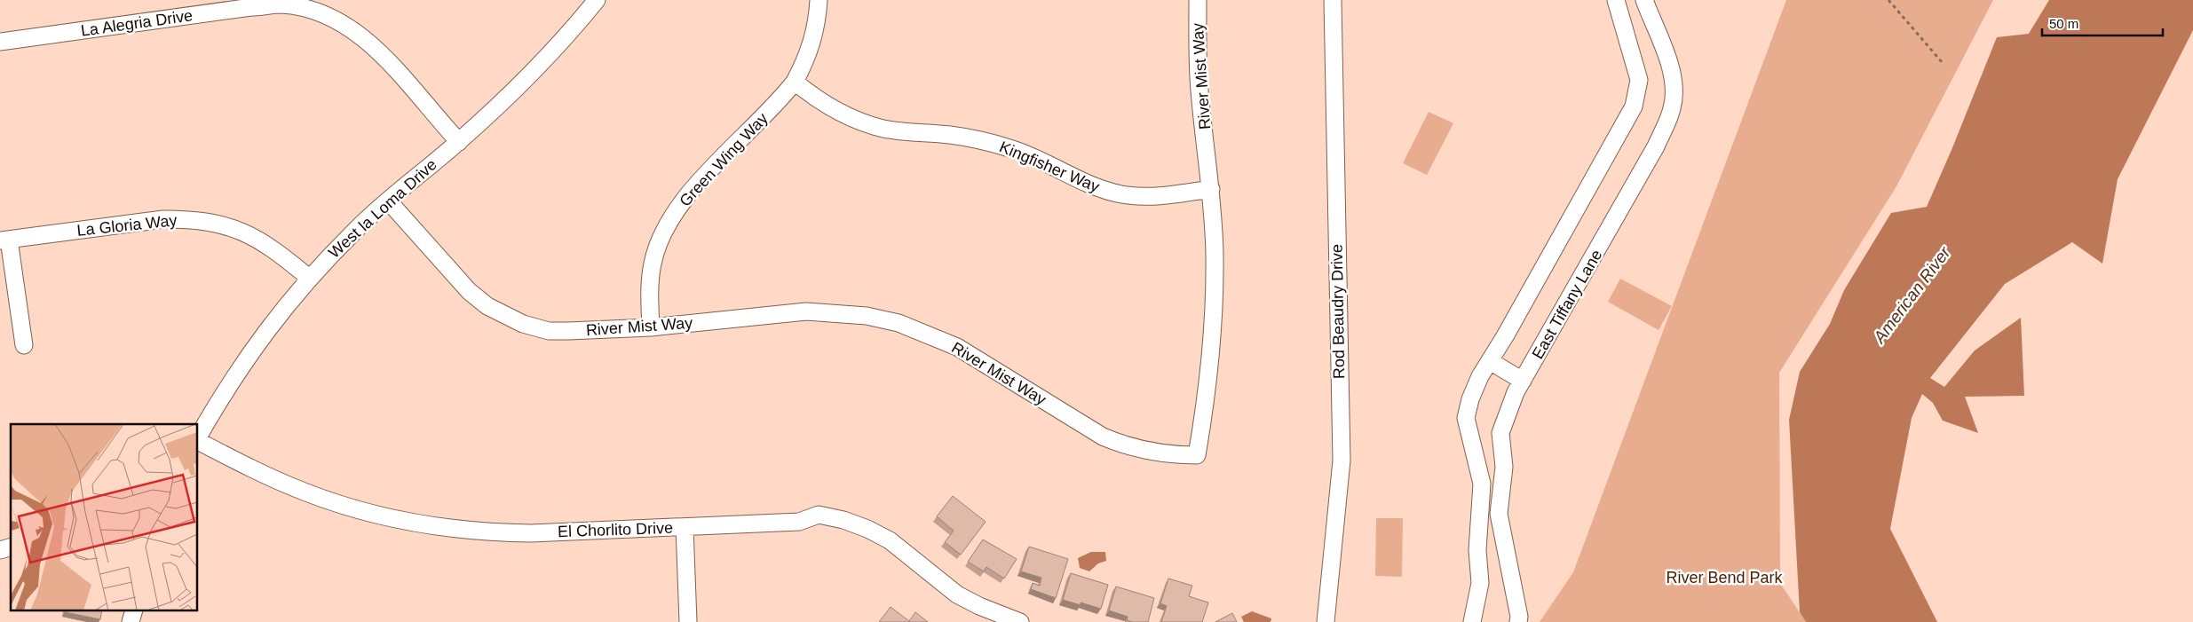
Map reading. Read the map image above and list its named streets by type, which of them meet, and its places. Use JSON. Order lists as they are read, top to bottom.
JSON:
{
  "streets": {
    "street": [
      "La Alegria Drive",
      "River Mist Way",
      "Green Wing Way",
      "Kingfisher Way",
      "West la Loma Drive",
      "La Gloria Way",
      "East Tiffany Lane",
      "Rod Beaudry Drive",
      "El Chorlito Drive"
    ]
  },
  "crossings": [
    ["La Alegria Drive", "West la Loma Drive"],
    ["River Mist Way", "Green Wing Way"],
    ["River Mist Way", "Kingfisher Way"],
    ["River Mist Way", "West la Loma Drive"],
    ["Green Wing Way", "Kingfisher Way"],
    ["West la Loma Drive", "La Gloria Way"]
  ],
  "water": ["American River"],
  "parks": ["River Bend Park"],
  "scale_bar": "50 m"
}
